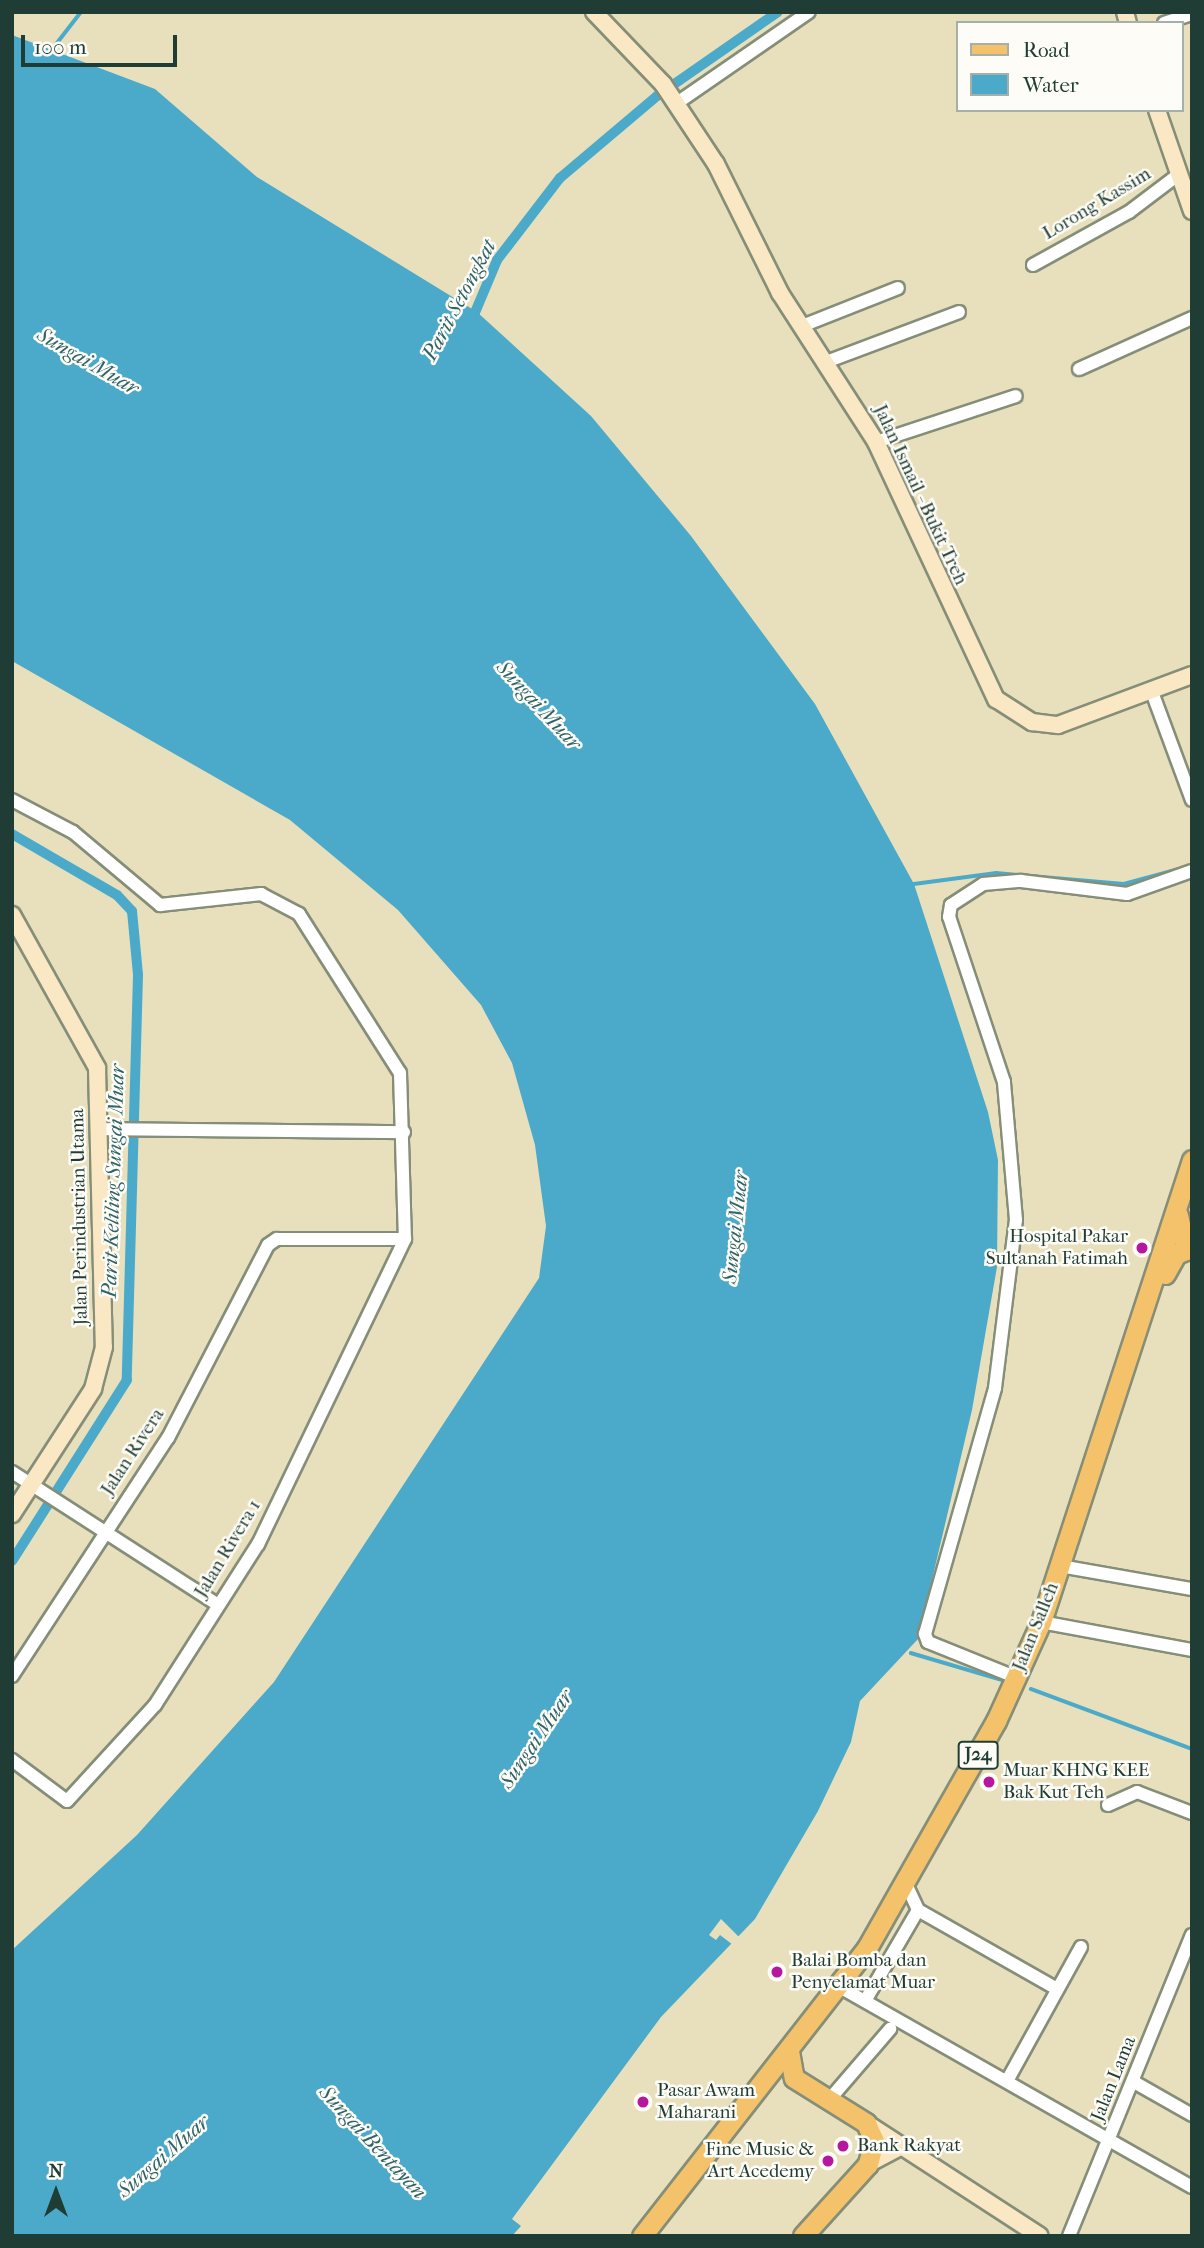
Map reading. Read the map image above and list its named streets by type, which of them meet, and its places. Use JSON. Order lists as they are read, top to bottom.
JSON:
{
  "streets": {
    "main road": ["Jalan Salleh", "J24"],
    "street": [
      "Lorong Kassim",
      "Jalan Ismail - Bukit Treh",
      "Jalan Perindustrian Utama",
      "Jalan Rivera",
      "Jalan Rivera 1",
      "Jalan Lama"
    ]
  },
  "crossings": [
    ["Jalan Rivera", "Jalan Rivera 1"]
  ],
  "water": [
    "Parit Setongkat",
    "Sungai Muar",
    "Parit Keliling Sungai Muar",
    "Sungai Bentayan"
  ],
  "places": [
    "Hospital Pakar Sultanah Fatimah",
    "Muar KHNG KEE Bak Kut Teh",
    "Balai Bomba dan Penyelamat Muar",
    "Pasar Awam Maharani",
    "Bank Rakyat",
    "Fine Music & Art Acedemy"
  ],
  "legend": ["Road", "Water"],
  "scale_bar": "100 m",
  "north": "top"
}
